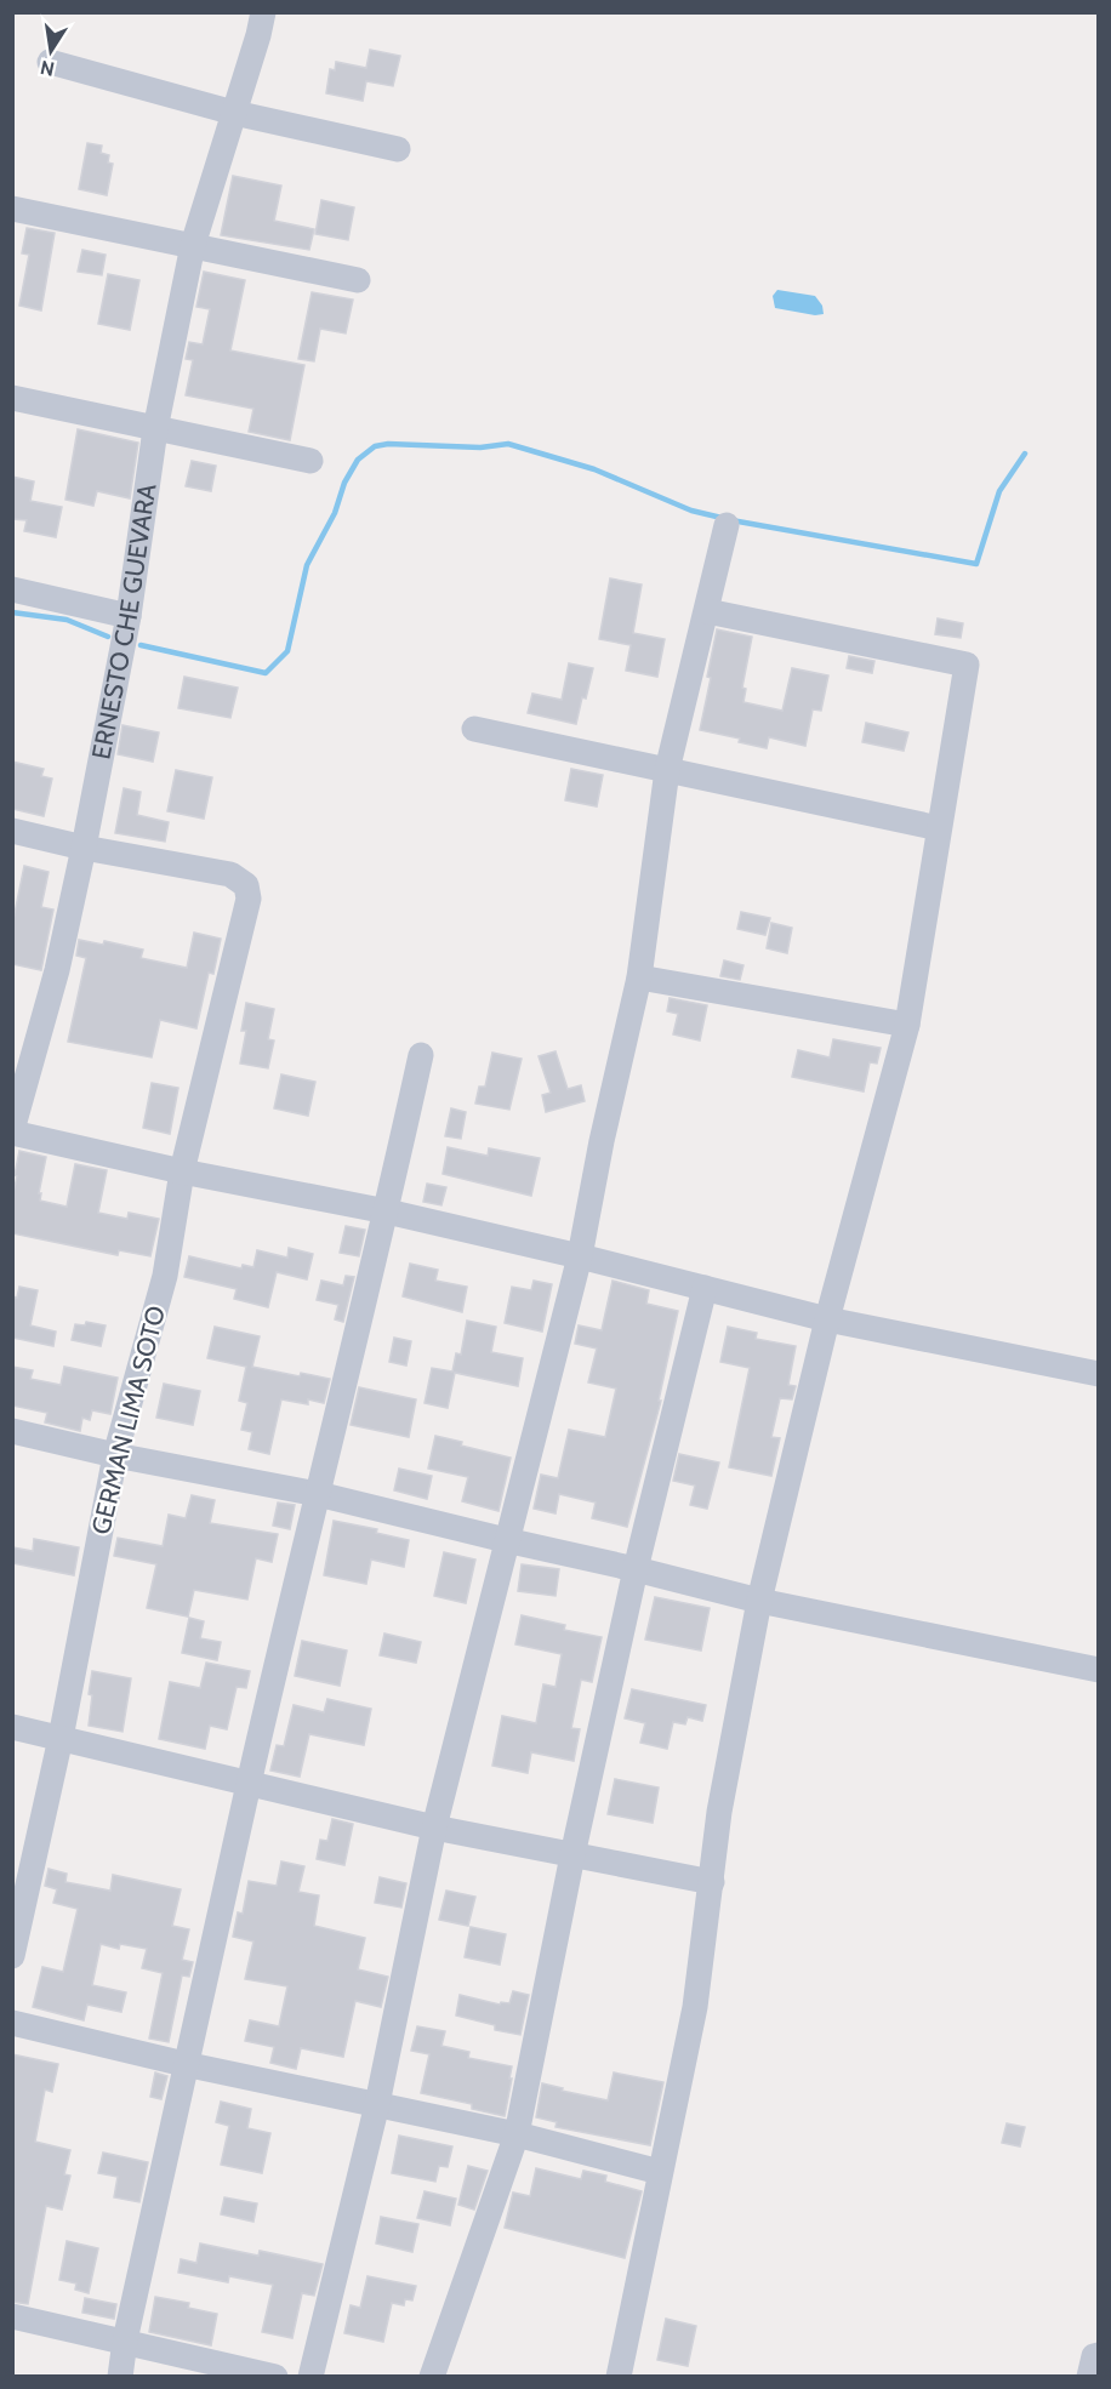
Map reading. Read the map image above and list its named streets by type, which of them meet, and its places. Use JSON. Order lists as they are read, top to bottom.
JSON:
{
  "streets": {
    "street": ["ERNESTO CHE GUEVARA", "GERMAN LIMA SOTO"]
  },
  "crossings": [
    ["ERNESTO CHE GUEVARA", "GERMAN LIMA SOTO"]
  ],
  "north": "bottom"
}
